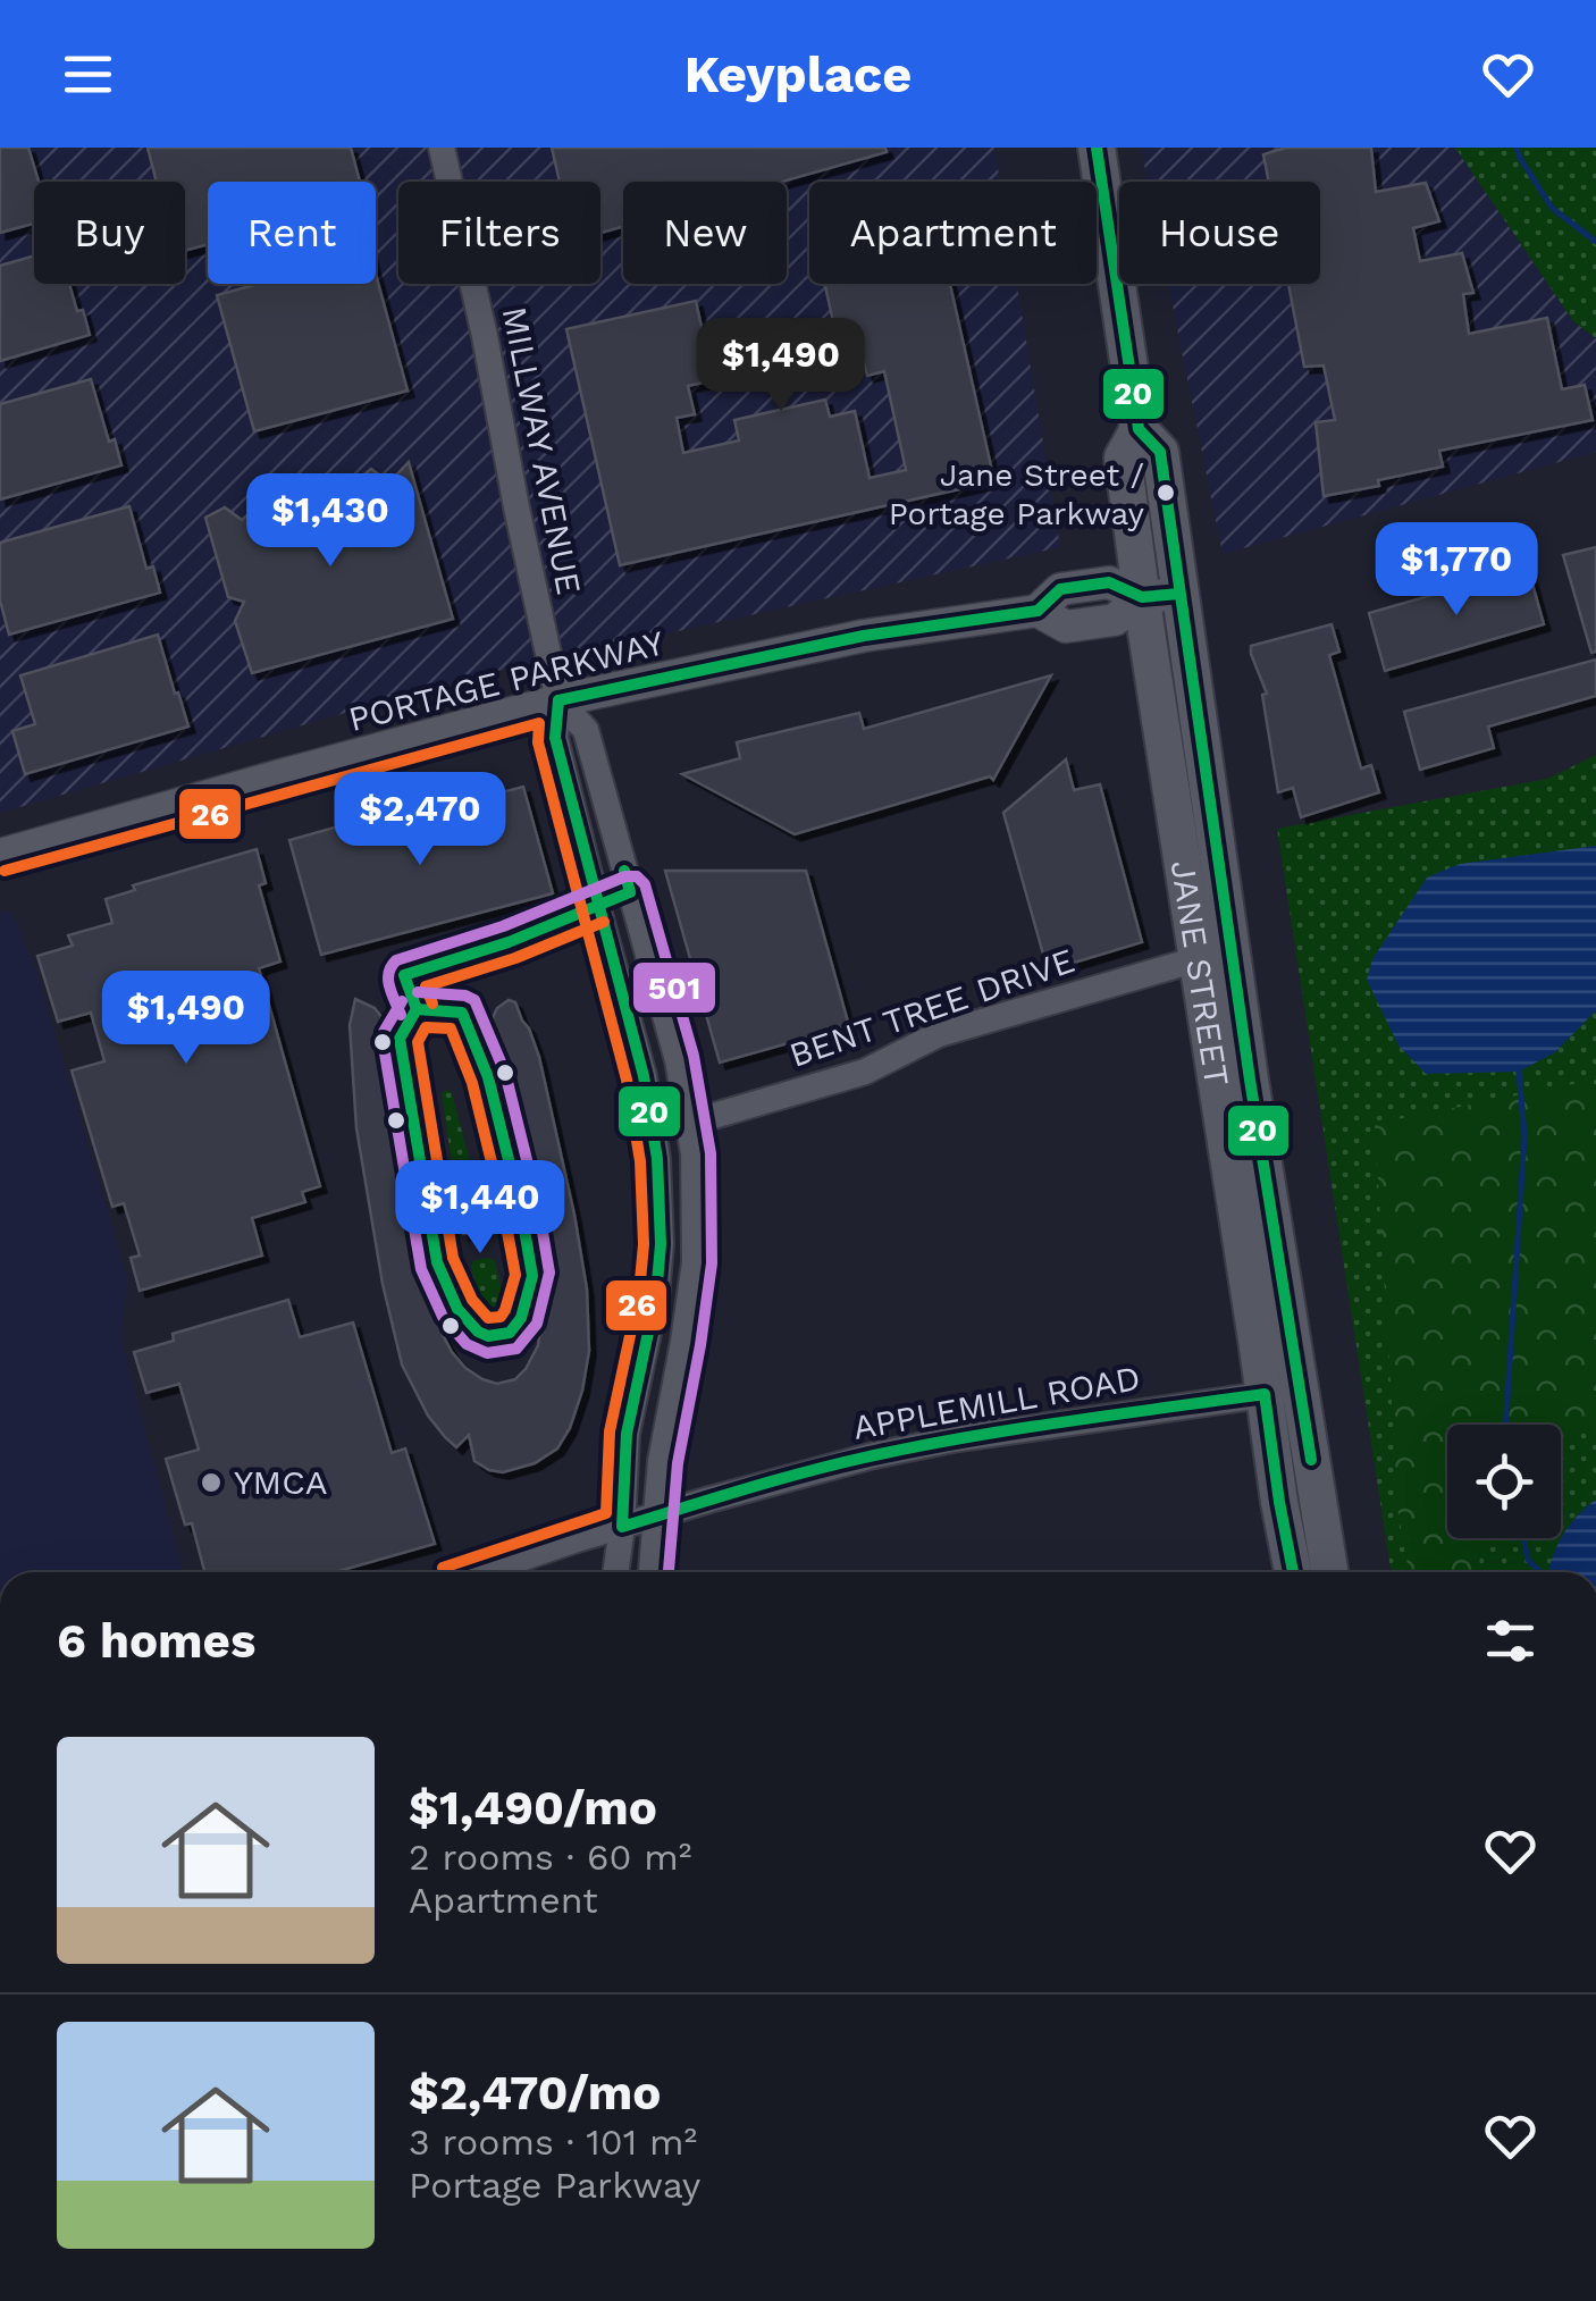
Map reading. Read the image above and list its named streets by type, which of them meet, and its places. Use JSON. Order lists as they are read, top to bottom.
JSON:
{
  "streets": {
    "main road": ["JANE STREET"],
    "street": [
      "MILLWAY AVENUE",
      "PORTAGE PARKWAY",
      "BENT TREE DRIVE",
      "APPLEMILL ROAD"
    ]
  },
  "crossings": [
    ["MILLWAY AVENUE", "PORTAGE PARKWAY"],
    ["MILLWAY AVENUE", "BENT TREE DRIVE"],
    ["MILLWAY AVENUE", "APPLEMILL ROAD"],
    ["PORTAGE PARKWAY", "JANE STREET"],
    ["JANE STREET", "BENT TREE DRIVE"],
    ["JANE STREET", "APPLEMILL ROAD"]
  ],
  "places": ["Jane Street / Portage Parkway", "YMCA"],
  "lines": ["transit line 20", "transit line 26", "transit line 501"],
  "page": {
    "header": "Keyplace",
    "chip": [
      "Buy",
      "Rent",
      "Filters",
      "New",
      "Apartment",
      "House"
    ],
    "price": [
      "$1,490",
      "$1,430",
      "$1,770",
      "$2,470",
      "$1,490",
      "$1,440"
    ],
    "heading": "6 homes",
    "list": [
      {
        "name": "$1,490/mo",
        "note": "2 rooms · 60 m² · Apartment"
      },
      {
        "name": "$2,470/mo",
        "note": "3 rooms · 101 m² · Portage Parkway"
      }
    ]
  }
}
